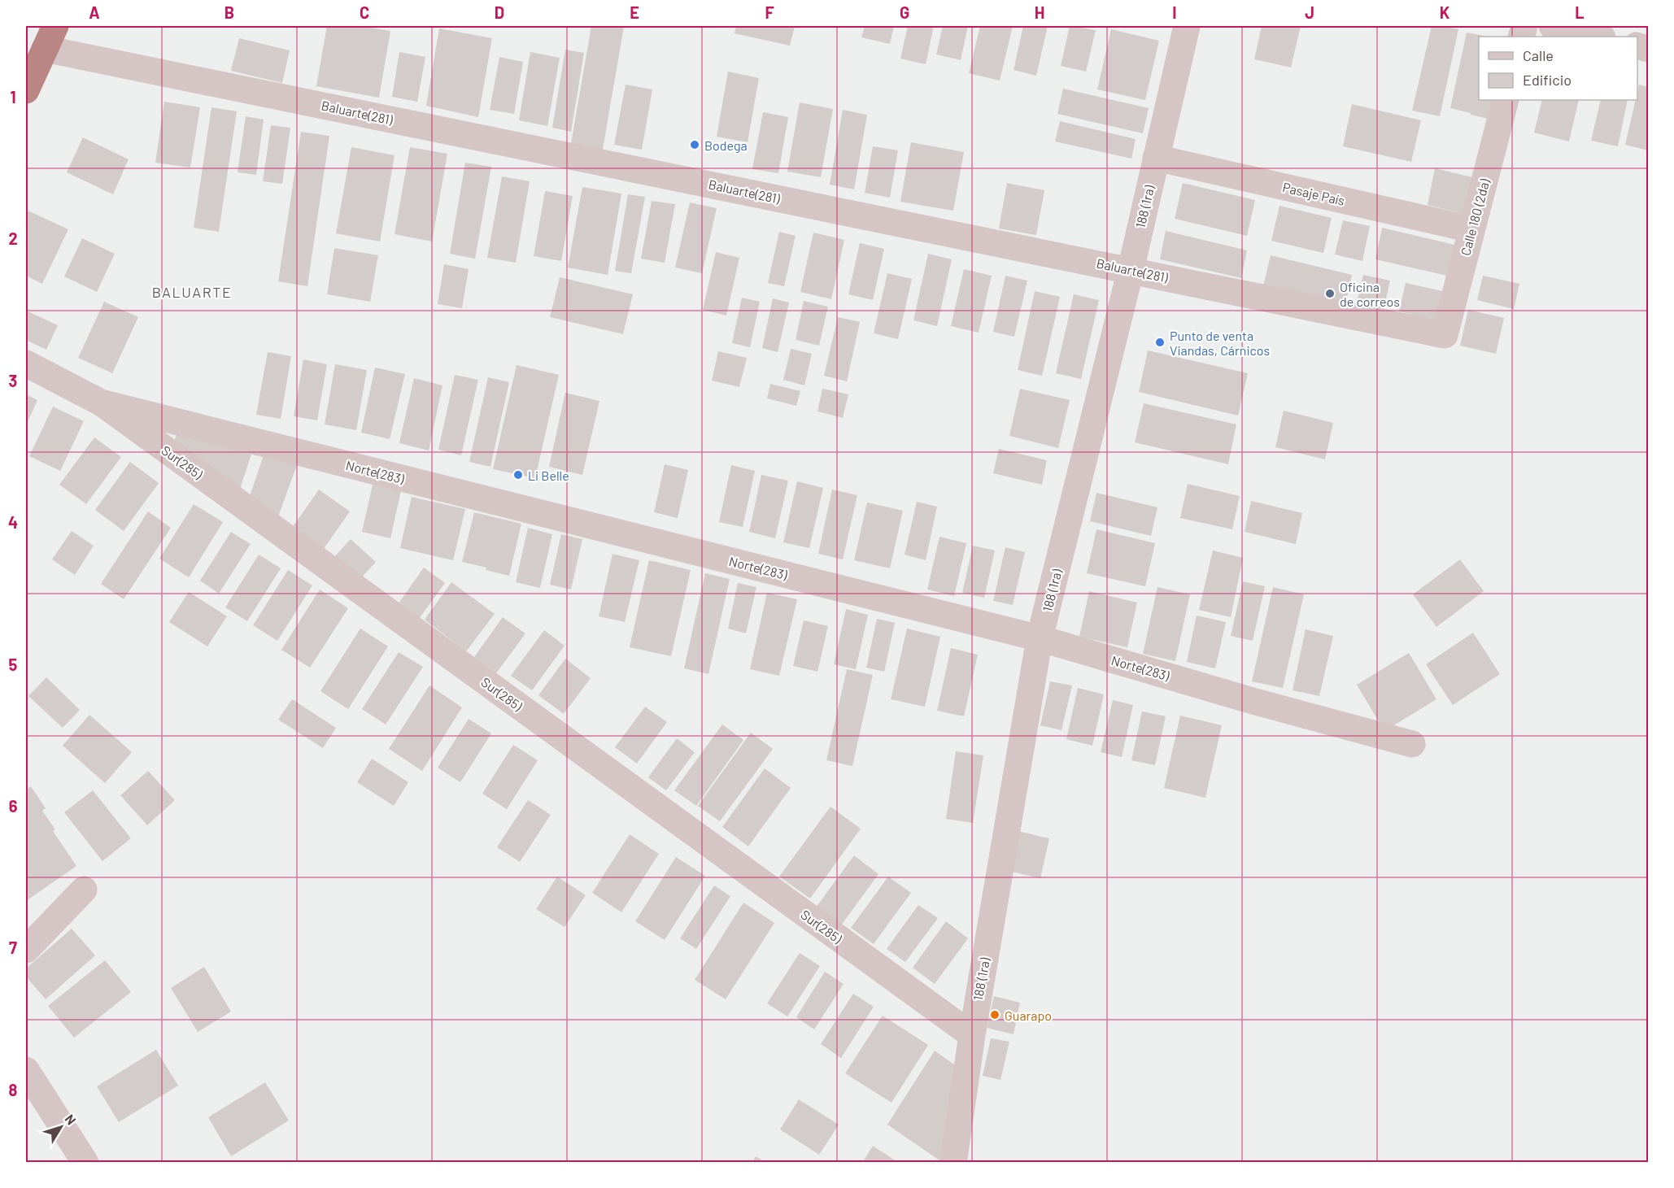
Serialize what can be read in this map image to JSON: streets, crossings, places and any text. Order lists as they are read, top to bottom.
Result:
{
  "streets": {
    "street": [
      "Baluarte(281)",
      "Pasaje País",
      "188 (1ra)",
      "Calle 180 (2da)",
      "Sur(285)",
      "Norte(283)"
    ]
  },
  "crossings": [
    ["Baluarte(281)", "188 (1ra)"],
    ["Baluarte(281)", "Calle 180 (2da)"],
    ["Pasaje País", "188 (1ra)"],
    ["Pasaje País", "Calle 180 (2da)"],
    ["188 (1ra)", "Sur(285)"],
    ["188 (1ra)", "Norte(283)"],
    ["Sur(285)", "Norte(283)"]
  ],
  "districts": ["BALUARTE"],
  "places": [
    "Bodega",
    "Oficina de correos",
    "Punto de venta Viandas, Cárnicos",
    "Li Belle",
    "Guarapo"
  ],
  "legend": ["Calle", "Edificio"],
  "north": "top right",
  "grid": {
    "columns": [
      "A",
      "B",
      "C",
      "D",
      "E",
      "F",
      "G",
      "H",
      "I",
      "J",
      "K",
      "L"
    ],
    "rows": [
      "1",
      "2",
      "3",
      "4",
      "5",
      "6",
      "7",
      "8"
    ]
  }
}
